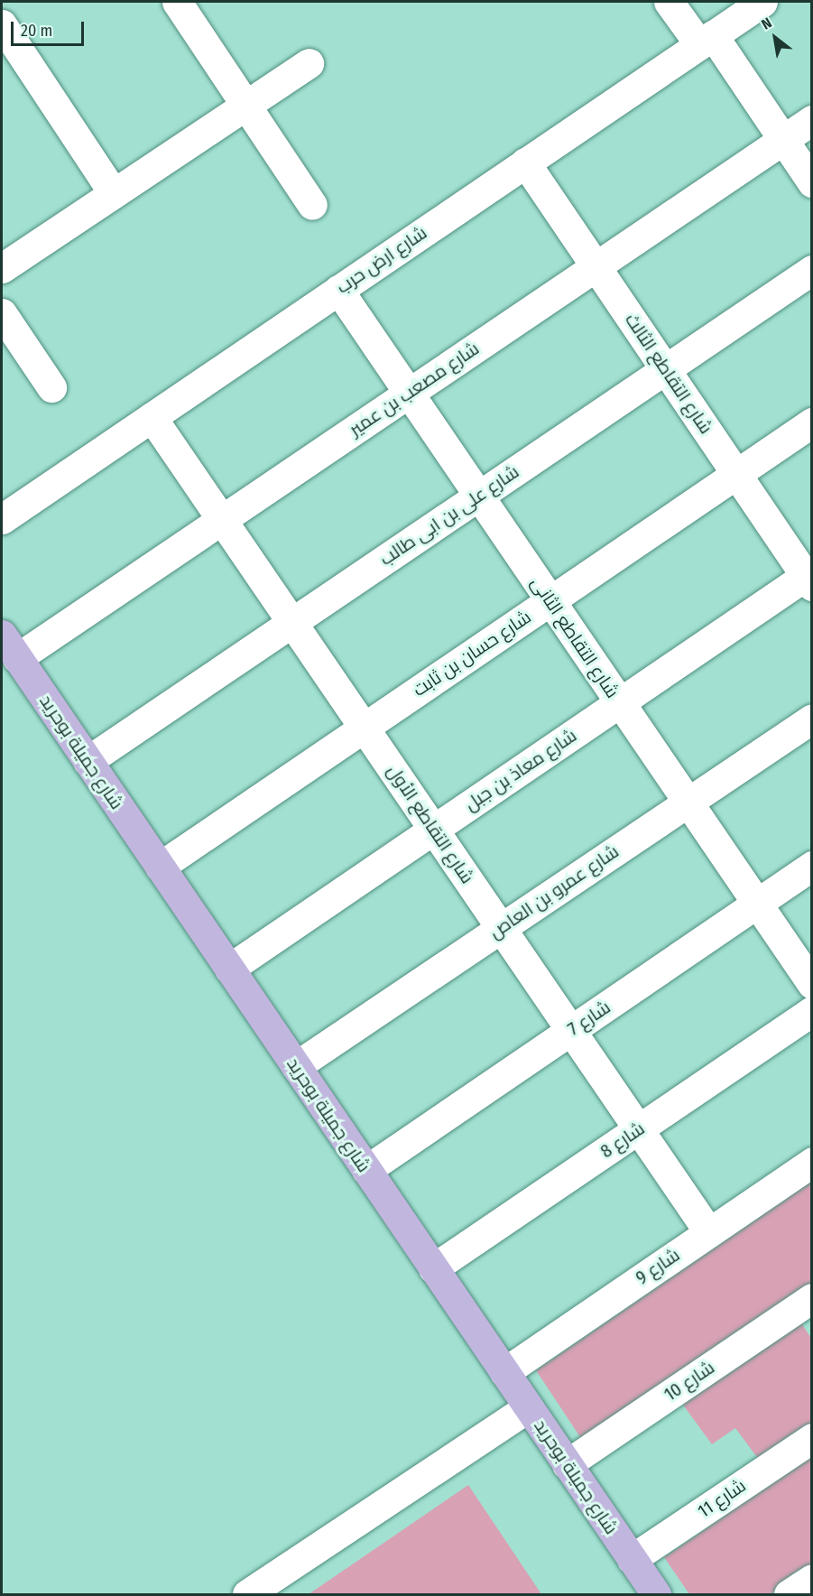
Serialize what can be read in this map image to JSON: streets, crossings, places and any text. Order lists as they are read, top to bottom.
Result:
{
  "streets": {
    "main road": ["شارع جميلة بوحريد"],
    "street": [
      "شارع ارض حرب",
      "شارع التقاطع الثالث",
      "شارع مصعب بن عمير",
      "شارع على بن ابى طالب",
      "شارع التقاطع الثانى",
      "شارع حسان بن ثابت",
      "شارع معاذ بن جبل",
      "شارع التقاطع الأول",
      "شارع عمرو بن العاص",
      "شارع 7",
      "شارع 8",
      "شارع 9",
      "شارع 10",
      "شارع 11"
    ]
  },
  "crossings": [
    ["شارع ارض حرب", "شارع التقاطع الثالث"],
    ["شارع ارض حرب", "شارع التقاطع الثانى"],
    ["شارع ارض حرب", "شارع التقاطع الأول"],
    ["شارع التقاطع الثالث", "شارع مصعب بن عمير"],
    ["شارع التقاطع الثالث", "شارع على بن ابى طالب"],
    ["شارع التقاطع الثالث", "شارع حسان بن ثابت"],
    ["شارع التقاطع الثالث", "شارع معاذ بن جبل"],
    ["شارع مصعب بن عمير", "شارع التقاطع الثانى"],
    ["شارع مصعب بن عمير", "شارع جميلة بوحريد"],
    ["شارع مصعب بن عمير", "شارع التقاطع الأول"],
    ["شارع على بن ابى طالب", "شارع التقاطع الثانى"],
    ["شارع على بن ابى طالب", "شارع جميلة بوحريد"],
    ["شارع على بن ابى طالب", "شارع التقاطع الأول"],
    ["شارع التقاطع الثانى", "شارع حسان بن ثابت"],
    ["شارع التقاطع الثانى", "شارع معاذ بن جبل"],
    ["شارع التقاطع الثانى", "شارع عمرو بن العاص"],
    ["شارع التقاطع الثانى", "شارع 7"],
    ["شارع حسان بن ثابت", "شارع جميلة بوحريد"],
    ["شارع حسان بن ثابت", "شارع التقاطع الأول"],
    ["شارع جميلة بوحريد", "شارع معاذ بن جبل"],
    ["شارع جميلة بوحريد", "شارع عمرو بن العاص"],
    ["شارع جميلة بوحريد", "شارع 7"],
    ["شارع جميلة بوحريد", "شارع 8"],
    ["شارع جميلة بوحريد", "شارع 9"],
    ["شارع جميلة بوحريد", "شارع 10"],
    ["شارع جميلة بوحريد", "شارع 11"],
    ["شارع معاذ بن جبل", "شارع التقاطع الأول"],
    ["شارع التقاطع الأول", "شارع عمرو بن العاص"],
    ["شارع التقاطع الأول", "شارع 7"],
    ["شارع التقاطع الأول", "شارع 8"],
    ["شارع التقاطع الأول", "شارع 9"]
  ],
  "scale_bar": "20 m",
  "north": "top left"
}
